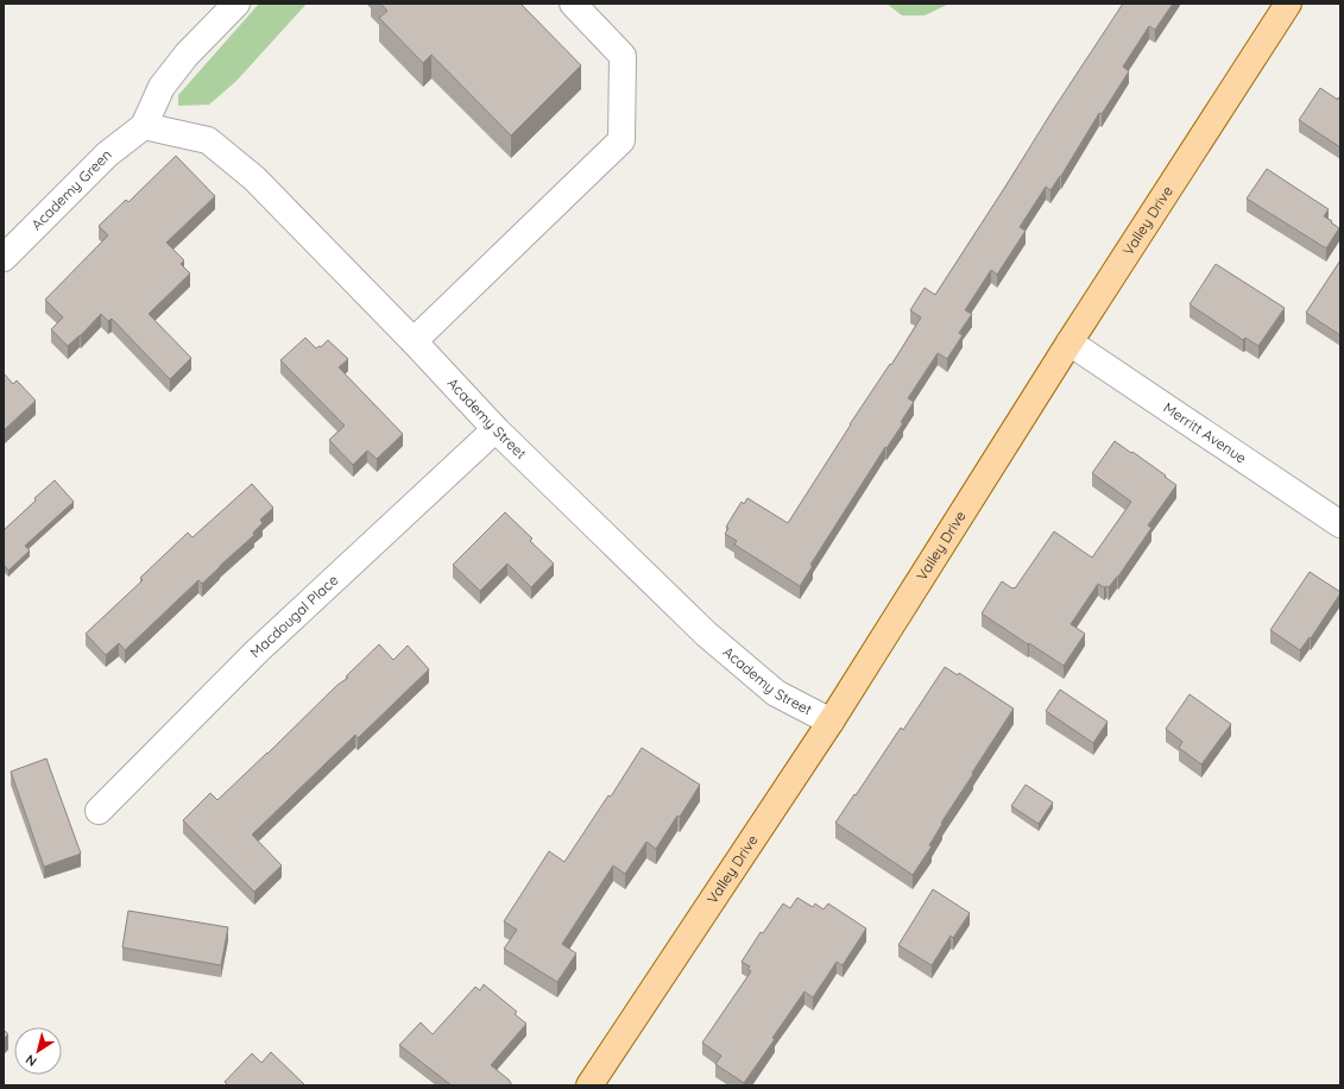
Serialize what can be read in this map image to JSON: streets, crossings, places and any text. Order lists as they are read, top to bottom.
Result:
{
  "streets": {
    "main road": ["Valley Drive"],
    "street": [
      "Academy Green",
      "Academy Street",
      "Merritt Avenue",
      "Macdougal Place"
    ]
  },
  "crossings": [
    ["Academy Green", "Academy Street"],
    ["Valley Drive", "Academy Street"],
    ["Valley Drive", "Merritt Avenue"],
    ["Academy Street", "Macdougal Place"]
  ],
  "north": "bottom left"
}
